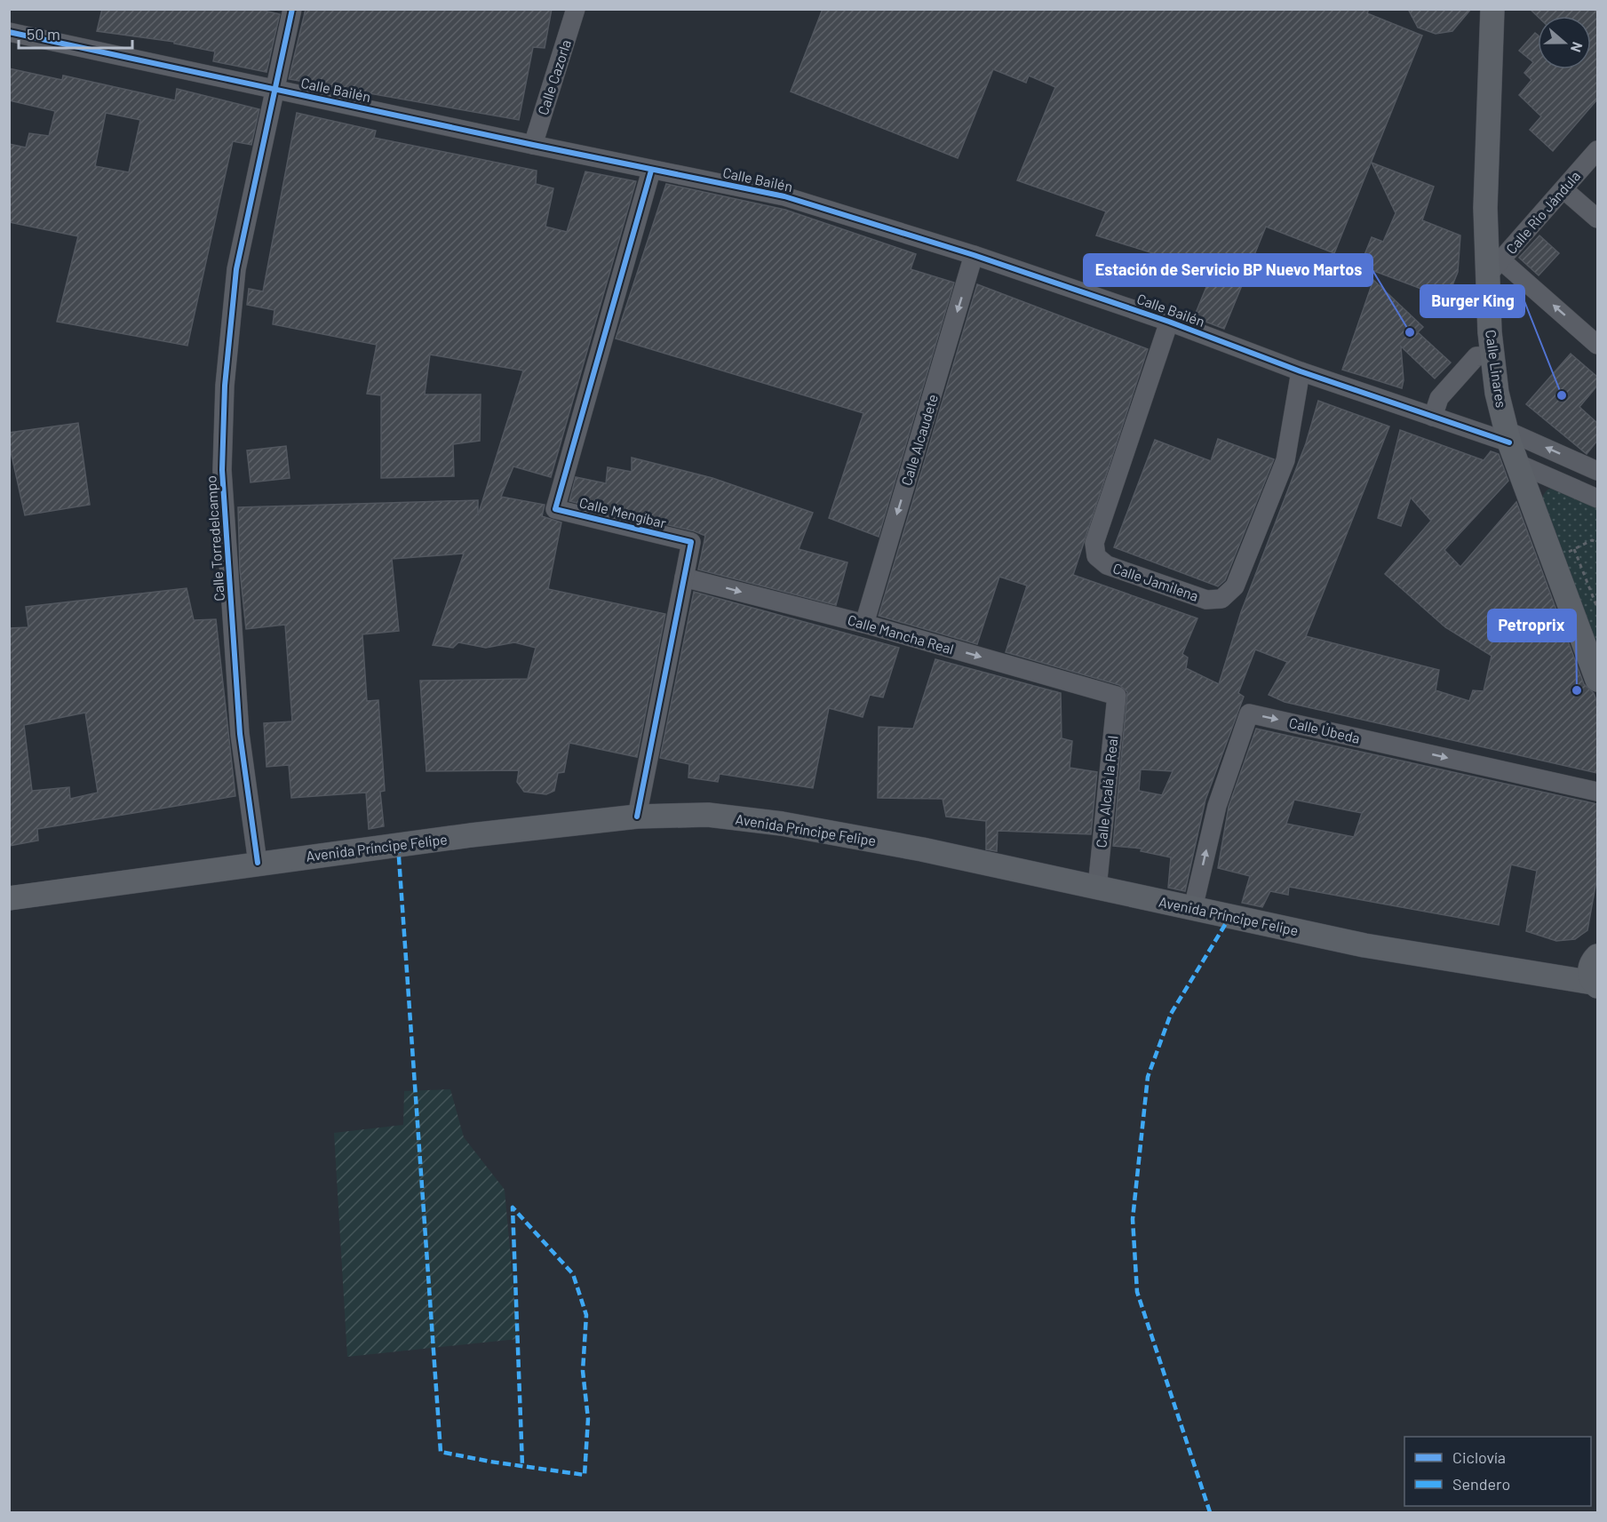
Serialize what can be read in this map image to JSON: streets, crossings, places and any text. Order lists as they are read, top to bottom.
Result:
{
  "streets": {
    "main road": ["Calle Linares", "Avenida Príncipe Felipe"],
    "street": [
      "Calle Cazorla",
      "Calle Bailén",
      "Calle Rio Jándula",
      "Calle Alcaudete",
      "Calle Mengíbar",
      "Calle Torredelcampo",
      "Calle Jamilena",
      "Calle Mancha Real",
      "Calle Úbeda",
      "Calle Alcalá la Real"
    ]
  },
  "crossings": [
    ["Calle Cazorla", "Calle Bailén"],
    ["Calle Bailén", "Calle Linares"],
    ["Calle Bailén", "Calle Alcaudete"],
    ["Calle Bailén", "Calle Mengíbar"],
    ["Calle Bailén", "Calle Torredelcampo"],
    ["Calle Bailén", "Calle Jamilena"],
    ["Calle Rio Jándula", "Calle Linares"],
    ["Calle Alcaudete", "Calle Mancha Real"],
    ["Calle Mengíbar", "Calle Mancha Real"],
    ["Calle Mengíbar", "Avenida Príncipe Felipe"],
    ["Calle Torredelcampo", "Avenida Príncipe Felipe"],
    ["Calle Mancha Real", "Calle Alcalá la Real"],
    ["Calle Úbeda", "Avenida Príncipe Felipe"],
    ["Calle Alcalá la Real", "Avenida Príncipe Felipe"]
  ],
  "one_way": ["Calle Alcaudete", "Calle Mancha Real"],
  "places": ["Estación de Servicio BP Nuevo Martos", "Burger King", "Petroprix"],
  "legend": ["Ciclovía", "Sendero"],
  "scale_bar": "50 m",
  "north": "right"
}
